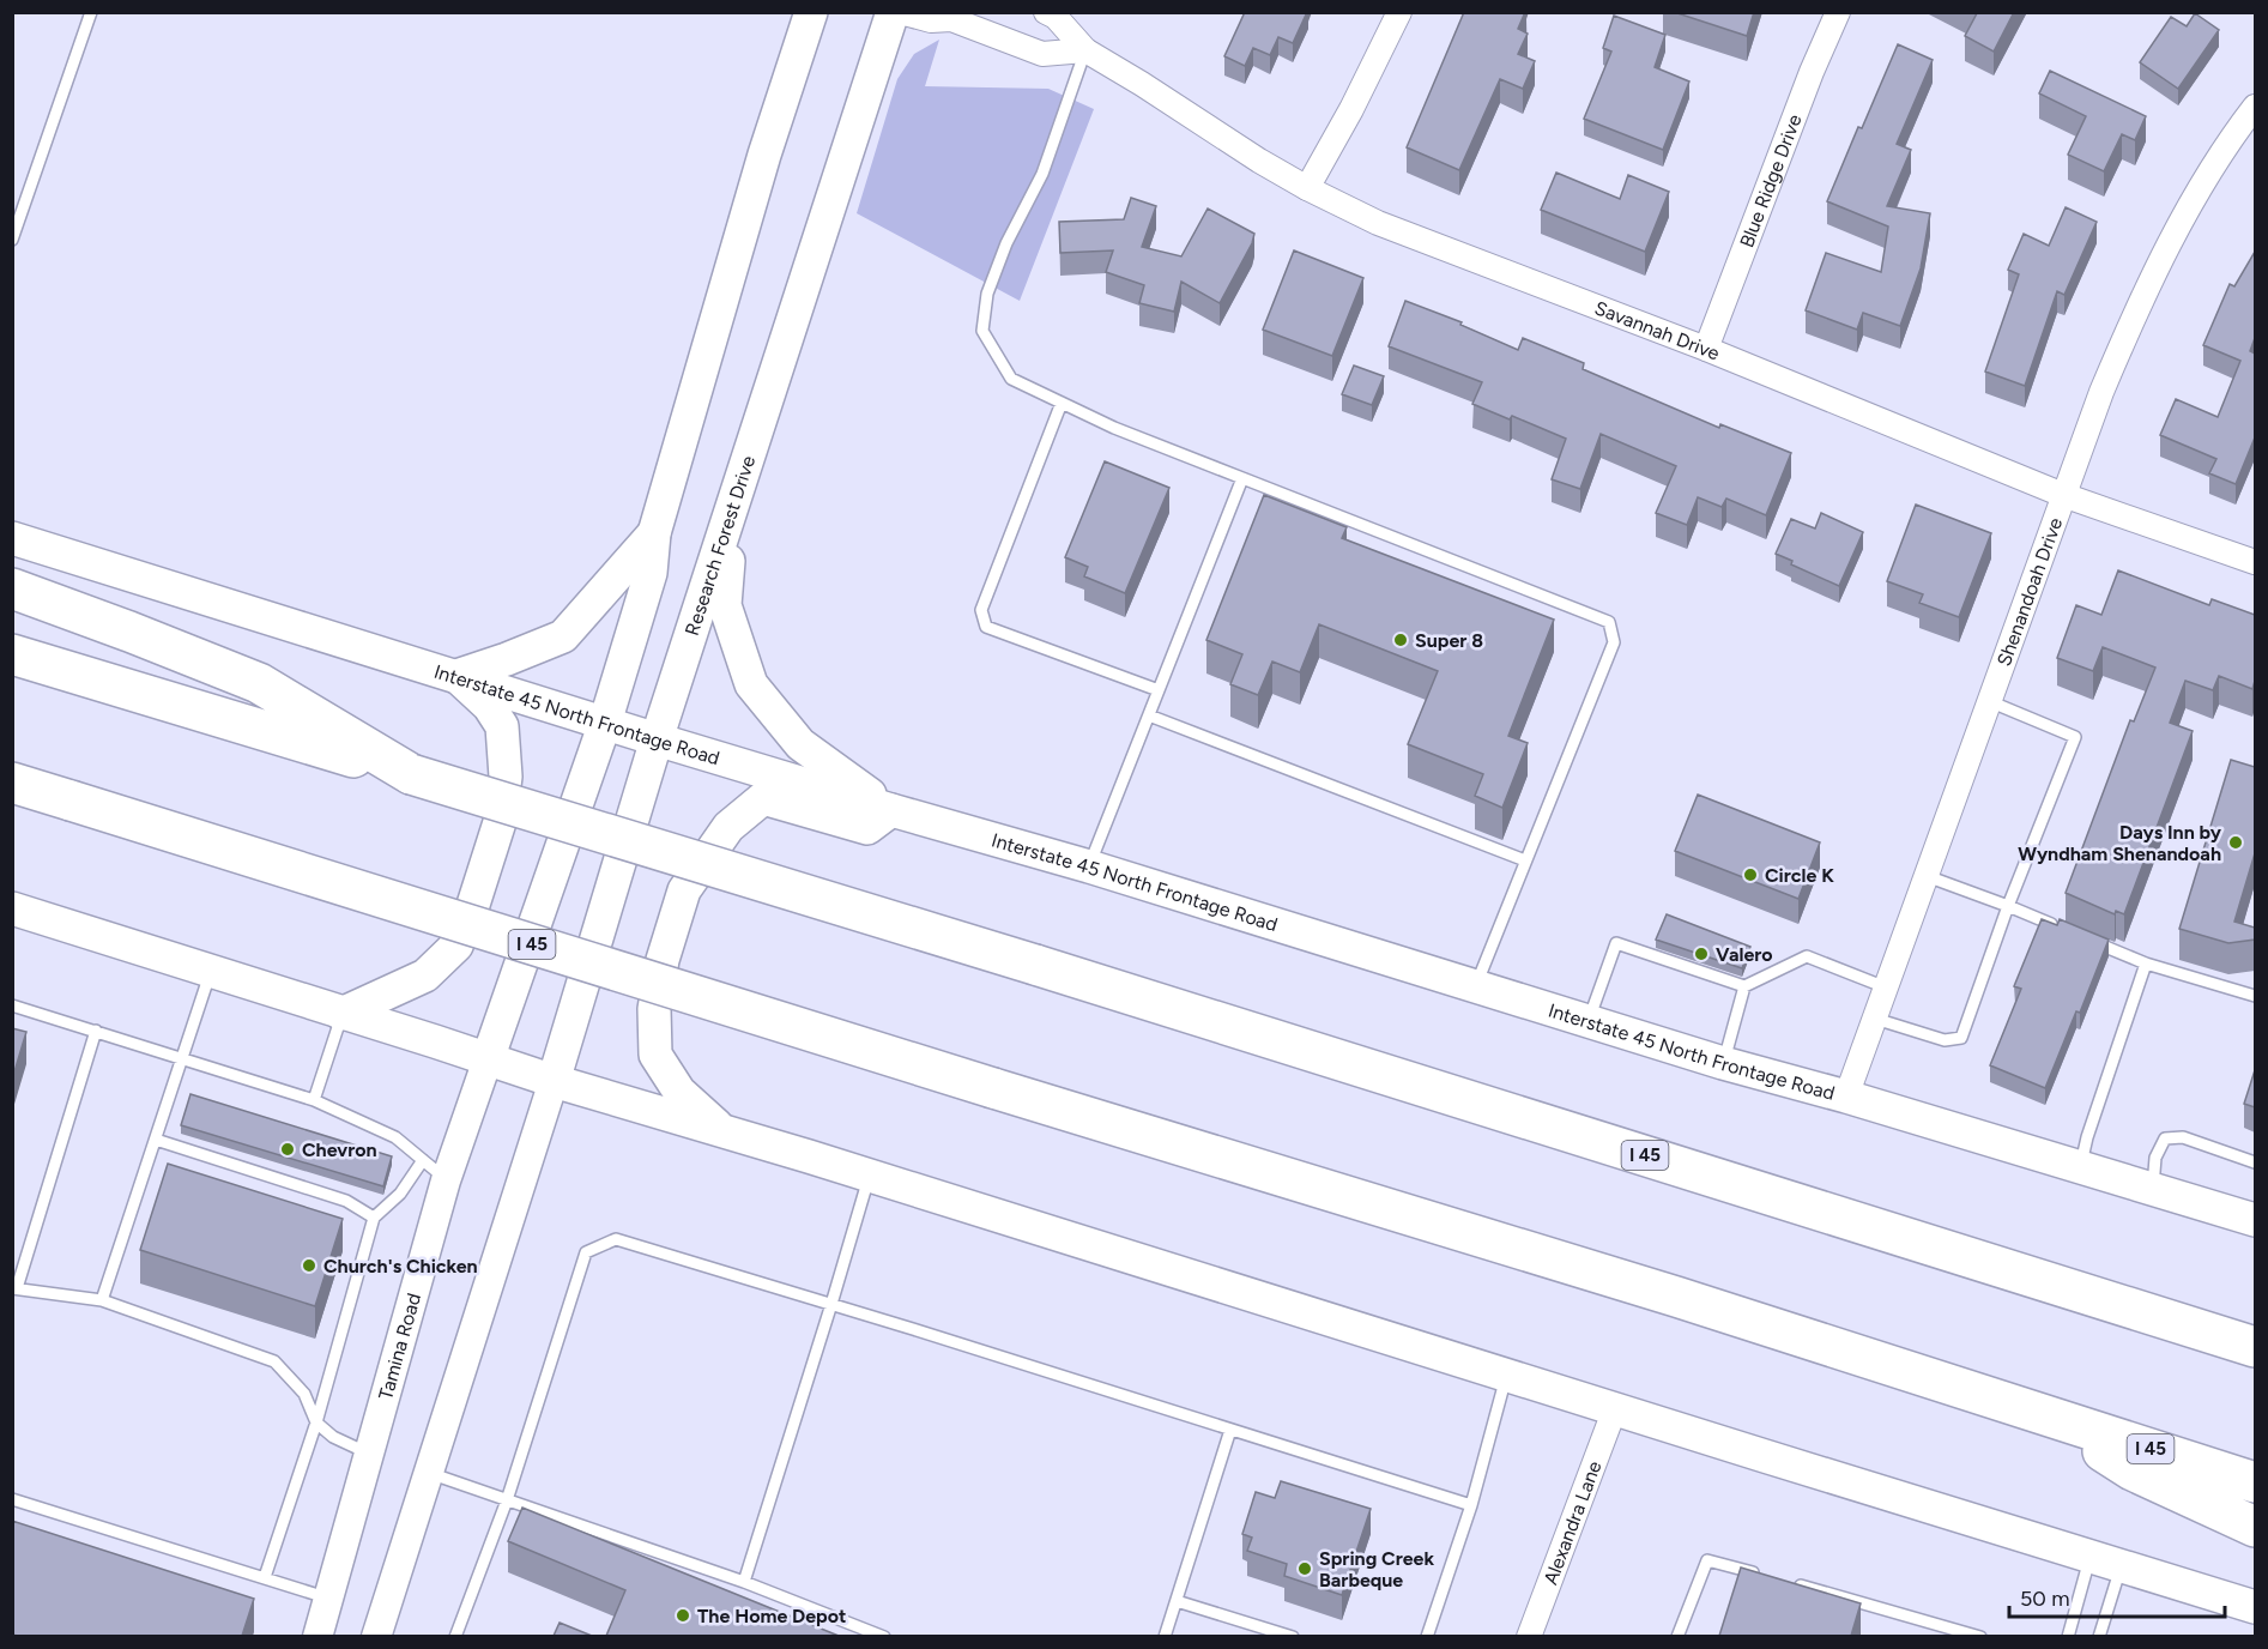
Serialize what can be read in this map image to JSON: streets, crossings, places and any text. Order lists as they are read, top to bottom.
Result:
{
  "streets": {
    "highway": ["I 45"],
    "main road": ["Research Forest Drive", "Interstate 45 North Frontage Road"],
    "street": [
      "Blue Ridge Drive",
      "Savannah Drive",
      "Shenandoah Drive",
      "Tamina Road",
      "Alexandra Lane"
    ]
  },
  "crossings": [
    ["Blue Ridge Drive", "Savannah Drive"],
    ["Savannah Drive", "Shenandoah Drive"],
    ["Research Forest Drive", "Interstate 45 North Frontage Road"],
    ["Shenandoah Drive", "Interstate 45 North Frontage Road"]
  ],
  "places": [
    "Super 8",
    "Days Inn by Wyndham Shenandoah",
    "Circle K",
    "Valero",
    "Chevron",
    "Church's Chicken",
    "Spring Creek Barbeque",
    "The Home Depot"
  ],
  "scale_bar": "50 m"
}
